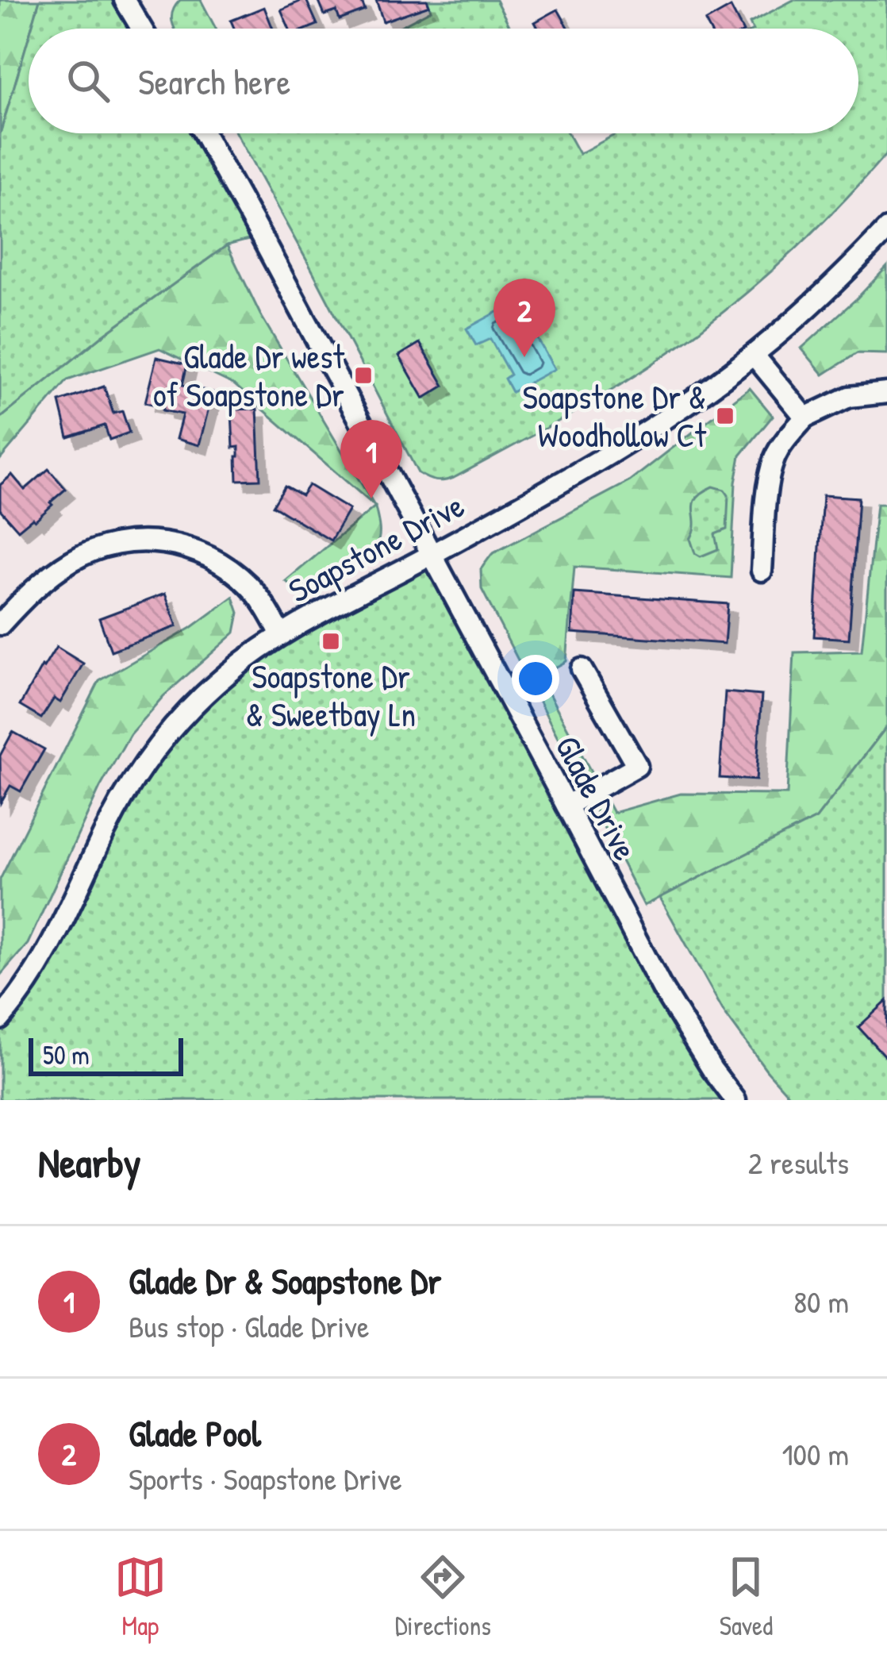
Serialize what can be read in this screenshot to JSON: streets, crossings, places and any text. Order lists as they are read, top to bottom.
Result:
{
  "streets": {
    "street": ["Soapstone Drive", "Glade Drive"]
  },
  "crossings": [
    ["Soapstone Drive", "Glade Drive"]
  ],
  "places": {
    "transit": ["Glade Dr west of Soapstone Dr", "Soapstone Dr & Woodhollow Ct", "Soapstone Dr & Sweetbay Ln"]
  },
  "scale_bar": "50 m",
  "page": {
    "search": "Search here",
    "pins": ["2", "1"],
    "scale": "50 m",
    "heading": ["Nearby", "2 results"],
    "list": [
      {
        "mark": "1",
        "name": "Glade Dr & Soapstone Dr",
        "note": "Bus stop · Glade Drive",
        "value": "80 m"
      },
      {
        "mark": "2",
        "name": "Glade Pool",
        "note": "Sports · Soapstone Drive",
        "value": "100 m"
      }
    ],
    "nav": ["Map", "Directions", "Saved"]
  }
}
